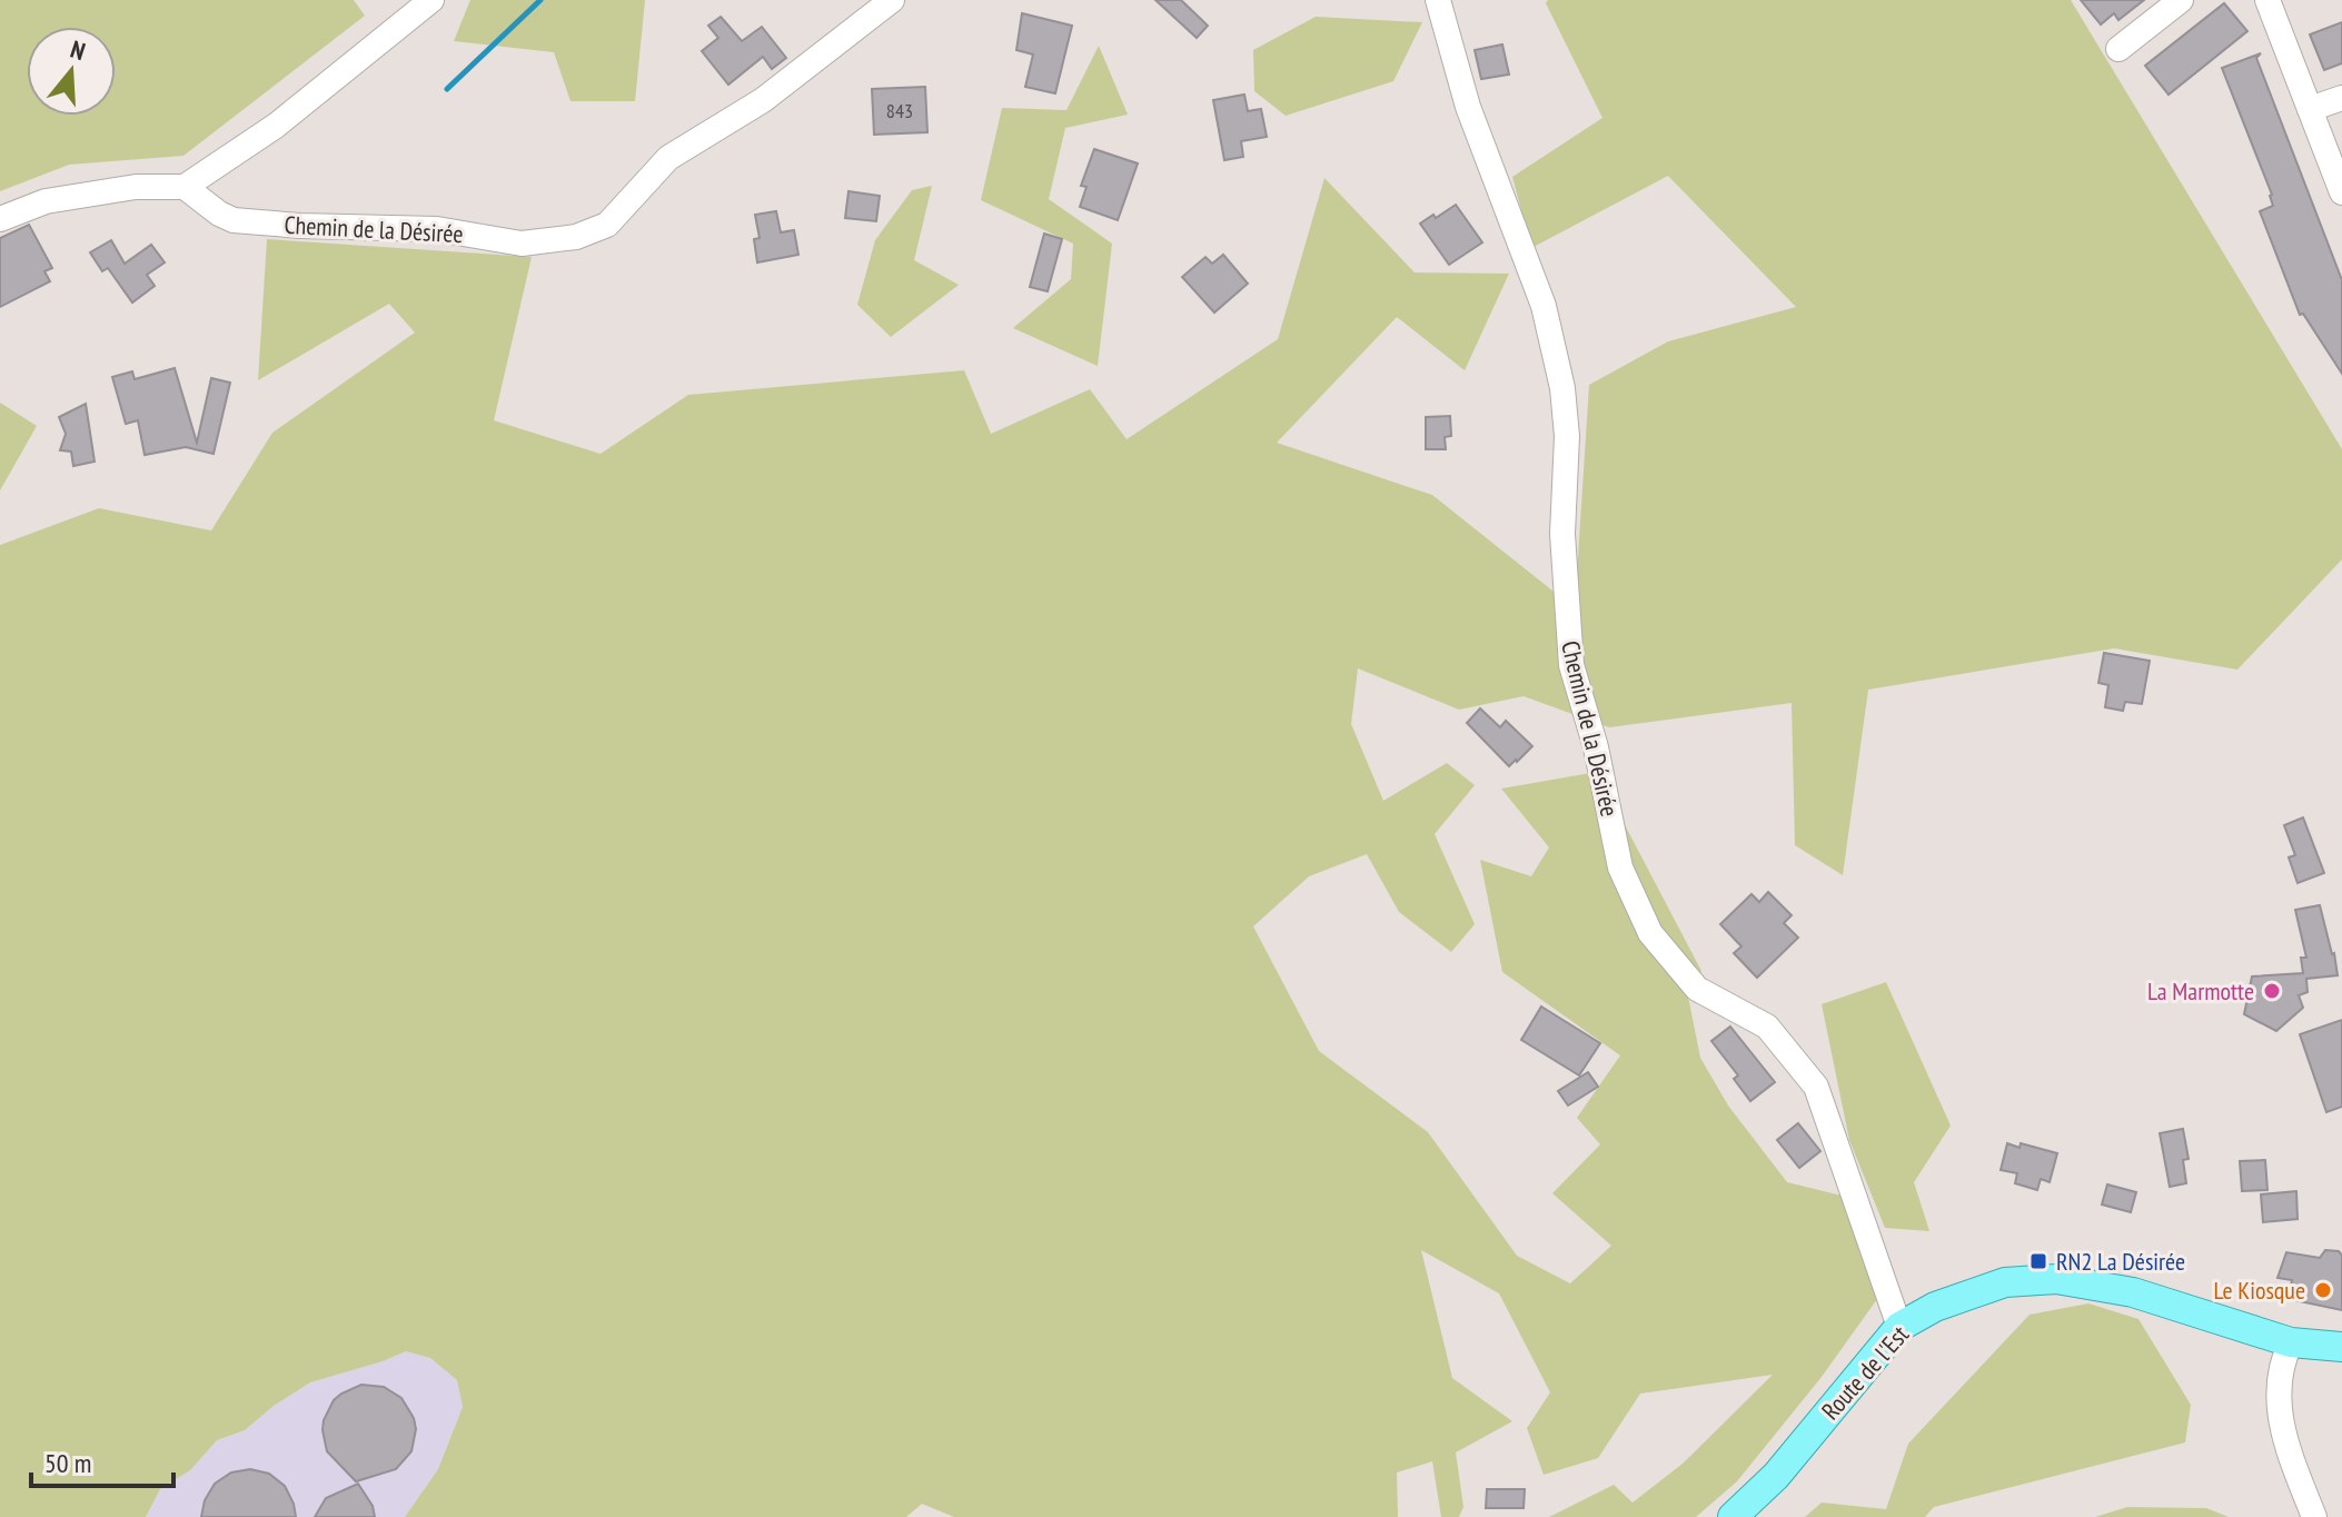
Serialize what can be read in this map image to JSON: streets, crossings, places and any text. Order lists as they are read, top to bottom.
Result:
{
  "streets": {
    "main road": ["Route de l'Est"],
    "street": ["Chemin de la Désirée"]
  },
  "crossings": [
    ["Chemin de la Désirée", "Route de l'Est"]
  ],
  "places": {
    "other": ["La Marmotte", "Le Kiosque"],
    "transit": ["RN2 La Désirée"]
  },
  "house_numbers": ["843"],
  "scale_bar": "50 m",
  "north": "top"
}
